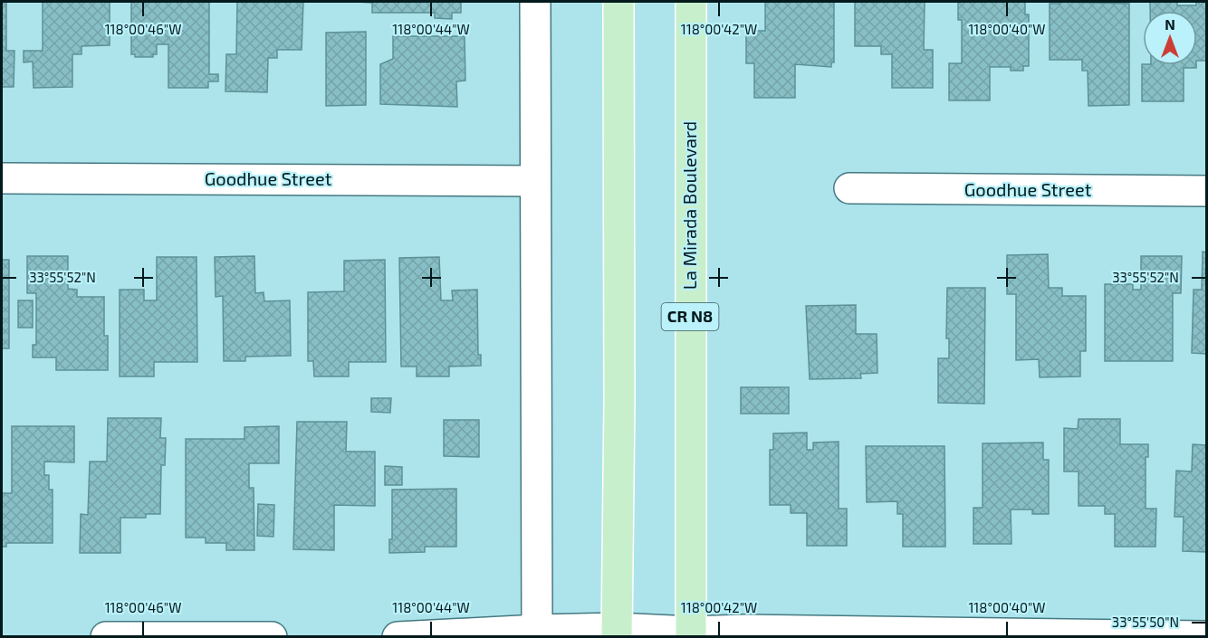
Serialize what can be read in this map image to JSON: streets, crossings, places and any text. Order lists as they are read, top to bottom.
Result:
{
  "streets": {
    "main road": ["La Mirada Boulevard", "CR N8"],
    "street": ["Goodhue Street"]
  },
  "north": "top",
  "coordinates": [
    "118°00'46\"W",
    "118°00'44\"W",
    "118°00'42\"W",
    "118°00'40\"W",
    "33°55'52\"N",
    "33°55'50\"N"
  ]
}
